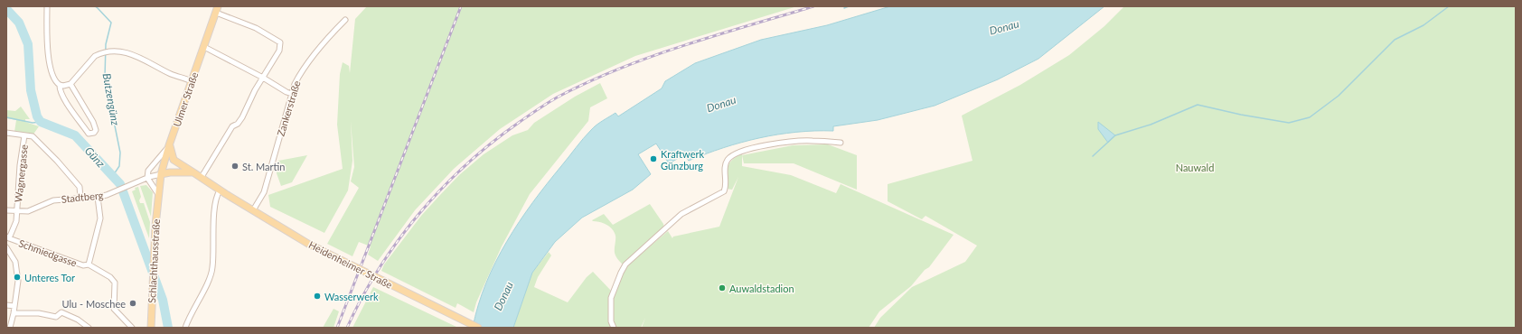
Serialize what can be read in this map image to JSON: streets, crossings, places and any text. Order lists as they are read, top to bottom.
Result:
{
  "streets": {
    "main road": ["Ulmer Straße", "Schlachthausstraße", "Heidenheimer Straße"],
    "street": [
      "Zankerstraße",
      "Wagnergasse",
      "Stadtberg",
      "Schmiedgasse"
    ]
  },
  "crossings": [
    ["Ulmer Straße", "Stadtberg"],
    ["Ulmer Straße", "Schlachthausstraße"],
    ["Ulmer Straße", "Heidenheimer Straße"],
    ["Zankerstraße", "Heidenheimer Straße"],
    ["Wagnergasse", "Stadtberg"]
  ],
  "water": ["Donau", "Butzengünz", "Günz"],
  "parks": ["Nauwald"],
  "places": [
    "Kraftwerk Günzburg",
    "St. Martin",
    "Unteres Tor",
    "Auwaldstadion",
    "Wasserwerk",
    "Ulu - Moschee"
  ]
}
